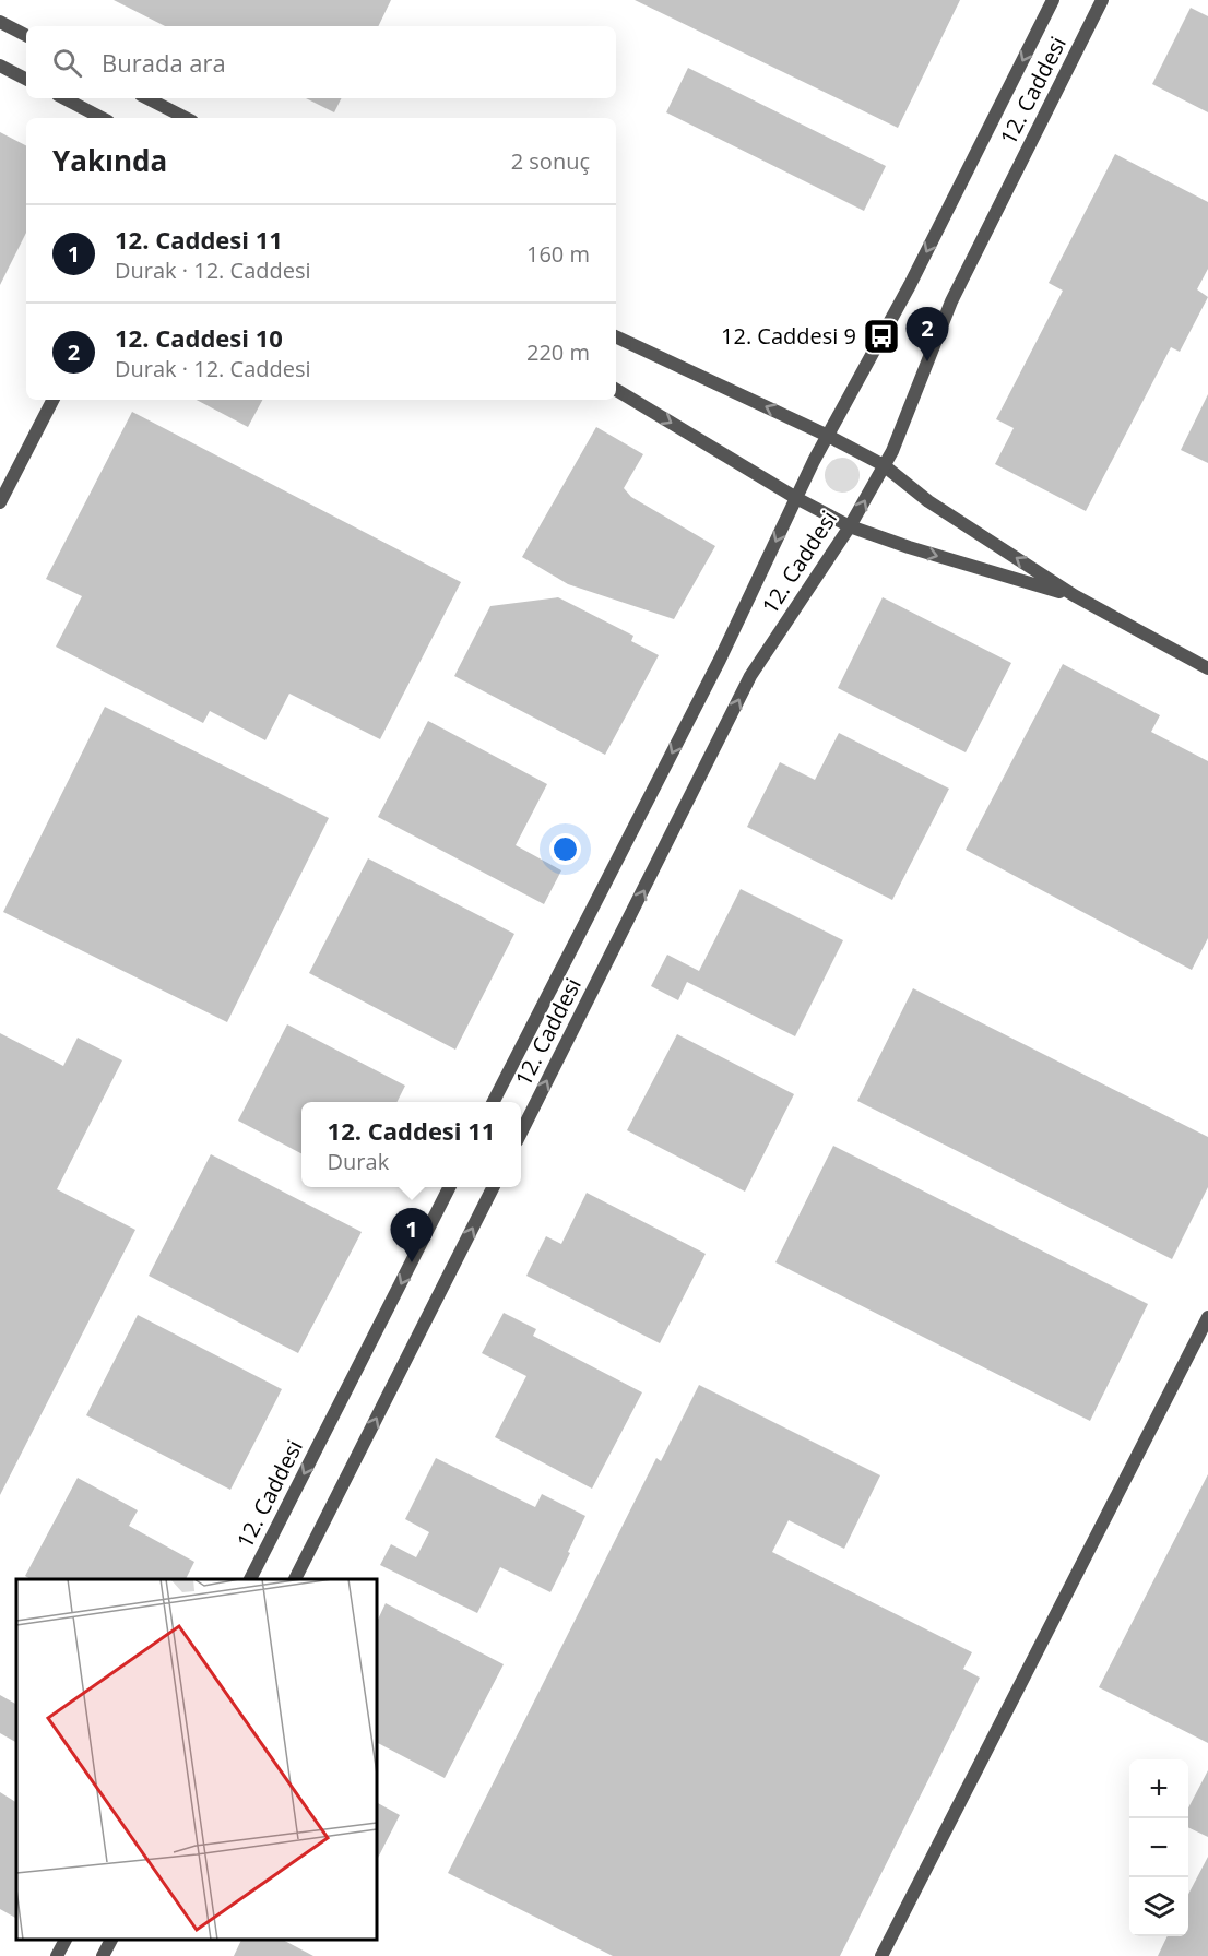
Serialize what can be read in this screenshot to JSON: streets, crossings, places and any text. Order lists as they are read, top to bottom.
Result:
{
  "streets": {
    "street": ["12. Caddesi"]
  },
  "places": {
    "bus stop": ["12. Caddesi 9"]
  },
  "page": {
    "search": "Burada ara",
    "heading": ["Yakında", "2 sonuç"],
    "list": [
      {
        "mark": "1",
        "name": "12. Caddesi 11",
        "note": "Durak · 12. Caddesi",
        "value": "160 m"
      },
      {
        "mark": "2",
        "name": "12. Caddesi 10",
        "note": "Durak · 12. Caddesi",
        "value": "220 m"
      }
    ],
    "pins": ["2", "1"],
    "popup": ["12. Caddesi 11", "Durak"],
    "map_buttons": ["+", "−"]
  }
}
